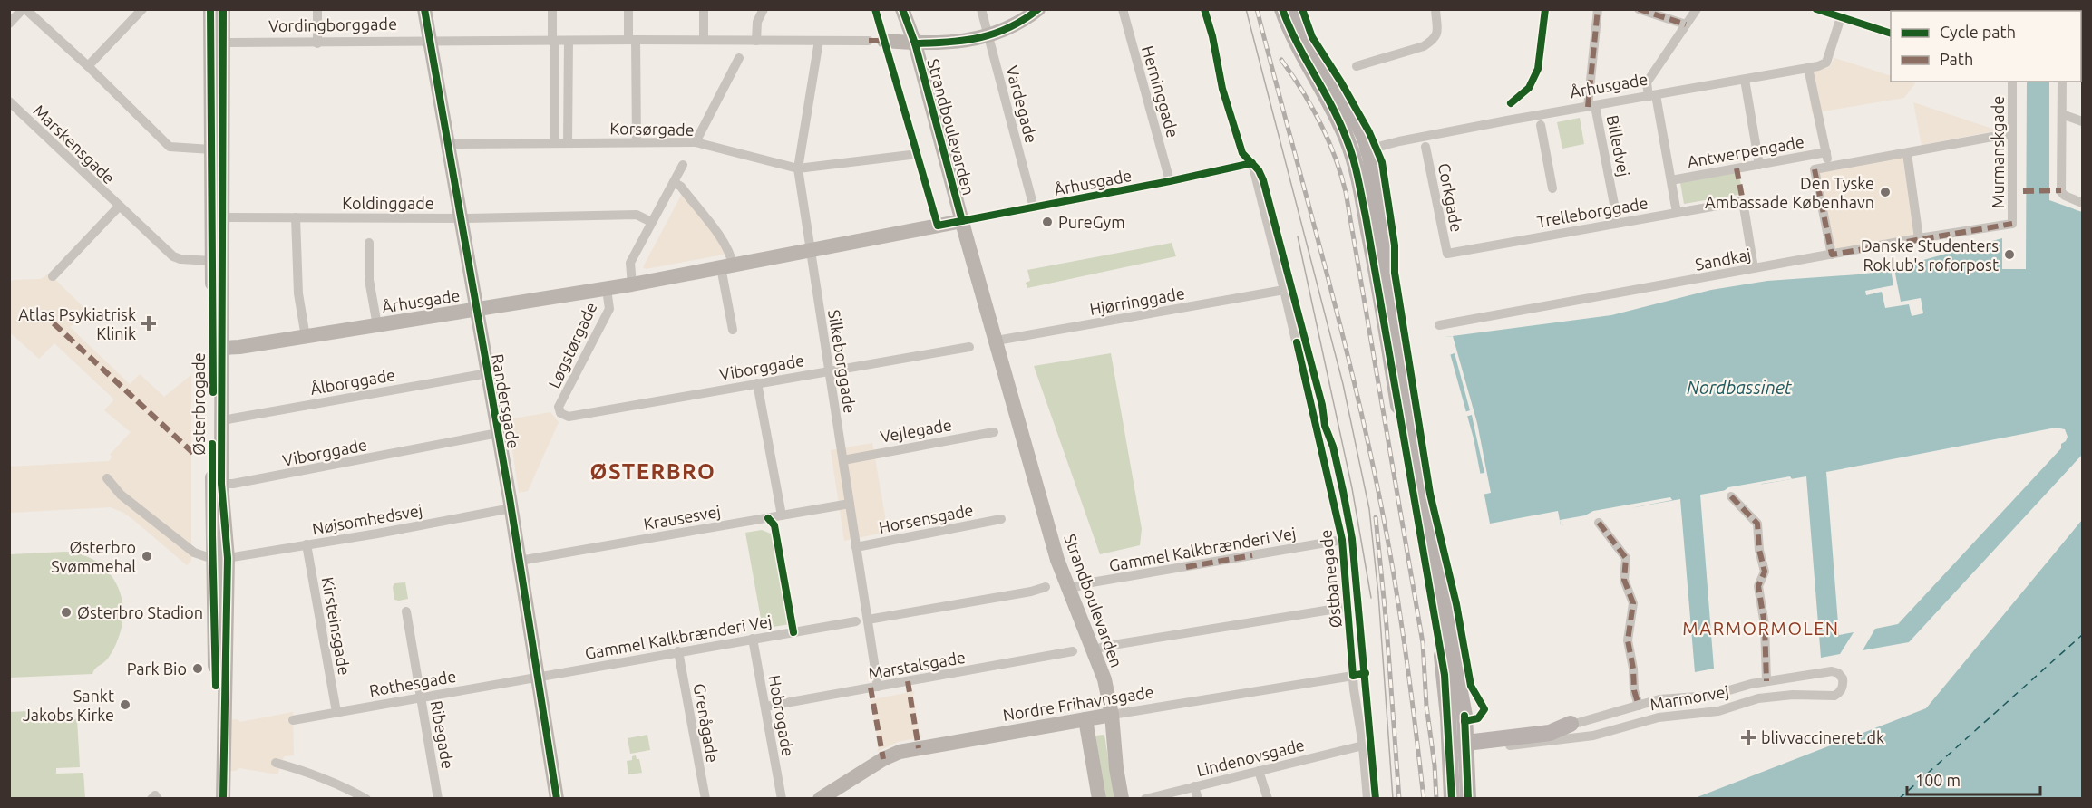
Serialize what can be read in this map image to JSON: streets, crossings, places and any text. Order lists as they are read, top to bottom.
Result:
{
  "streets": {
    "street": [
      "Vordingborggade",
      "Århusgade",
      "Herninggade",
      "Vardegade",
      "Strandboulevarden",
      "Korsørgade",
      "Marskensgade",
      "Billedvej",
      "Antwerpengade",
      "Murmanskgade",
      "Corkgade",
      "Koldinggade",
      "Trelleborggade",
      "Sandkaj",
      "Hjørringgade",
      "Løgstørgade",
      "Silkeborggade",
      "Viborggade",
      "Ålborggade",
      "Randersgade",
      "Østerbrogade",
      "Vejlegade",
      "Krausesvej",
      "Horsensgade",
      "Nøjsomhedsvej",
      "Gammel Kalkbrænderi Vej",
      "Østbanegade",
      "Kirsteinsgade",
      "Marstalsgade",
      "Rothesgade",
      "Marmorvej",
      "Nordre Frihavnsgade",
      "Hobrogade",
      "Grenågade",
      "Ribegade",
      "Lindenovsgade"
    ]
  },
  "crossings": [
    ["Vordingborggade", "Vardegade"],
    ["Vordingborggade", "Strandboulevarden"],
    ["Vordingborggade", "Silkeborggade"],
    ["Vordingborggade", "Randersgade"],
    ["Vordingborggade", "Østerbrogade"],
    ["Århusgade", "Herninggade"],
    ["Århusgade", "Vardegade"],
    ["Århusgade", "Strandboulevarden"],
    ["Århusgade", "Billedvej"],
    ["Århusgade", "Løgstørgade"],
    ["Århusgade", "Silkeborggade"],
    ["Århusgade", "Randersgade"],
    ["Århusgade", "Østerbrogade"],
    ["Århusgade", "Østbanegade"],
    ["Strandboulevarden", "Hjørringgade"],
    ["Strandboulevarden", "Gammel Kalkbrænderi Vej"],
    ["Strandboulevarden", "Nordre Frihavnsgade"],
    ["Korsørgade", "Silkeborggade"],
    ["Korsørgade", "Randersgade"],
    ["Marskensgade", "Østerbrogade"],
    ["Billedvej", "Trelleborggade"],
    ["Murmanskgade", "Sandkaj"],
    ["Corkgade", "Trelleborggade"],
    ["Koldinggade", "Randersgade"],
    ["Koldinggade", "Østerbrogade"],
    ["Trelleborggade", "Sandkaj"],
    ["Hjørringgade", "Østbanegade"],
    ["Løgstørgade", "Viborggade"],
    ["Silkeborggade", "Viborggade"],
    ["Silkeborggade", "Vejlegade"],
    ["Silkeborggade", "Krausesvej"],
    ["Silkeborggade", "Horsensgade"],
    ["Silkeborggade", "Marstalsgade"],
    ["Viborggade", "Randersgade"],
    ["Viborggade", "Østerbrogade"],
    ["Ålborggade", "Randersgade"],
    ["Ålborggade", "Østerbrogade"],
    ["Randersgade", "Krausesvej"],
    ["Randersgade", "Nøjsomhedsvej"],
    ["Randersgade", "Gammel Kalkbrænderi Vej"],
    ["Randersgade", "Rothesgade"],
    ["Østerbrogade", "Nøjsomhedsvej"],
    ["Nøjsomhedsvej", "Kirsteinsgade"],
    ["Gammel Kalkbrænderi Vej", "Østbanegade"],
    ["Gammel Kalkbrænderi Vej", "Rothesgade"],
    ["Gammel Kalkbrænderi Vej", "Hobrogade"],
    ["Gammel Kalkbrænderi Vej", "Grenågade"],
    ["Østbanegade", "Nordre Frihavnsgade"],
    ["Østbanegade", "Lindenovsgade"],
    ["Kirsteinsgade", "Rothesgade"],
    ["Marstalsgade", "Hobrogade"],
    ["Rothesgade", "Ribegade"]
  ],
  "districts": ["ØSTERBRO", "MARMORMOLEN"],
  "water": ["Nordbassinet"],
  "places": {
    "other": [
      "Den Tyske Ambassade København",
      "PureGym",
      "Danske Studenters Roklub's roforpost",
      "Østerbro Svømmehal",
      "Østerbro Stadion",
      "Park Bio",
      "Sankt Jakobs Kirke"
    ],
    "health": ["Atlas Psykiatrisk Klinik", "blivvaccineret.dk"]
  },
  "legend": ["Cycle path", "Path"],
  "scale_bar": "100 m"
}
